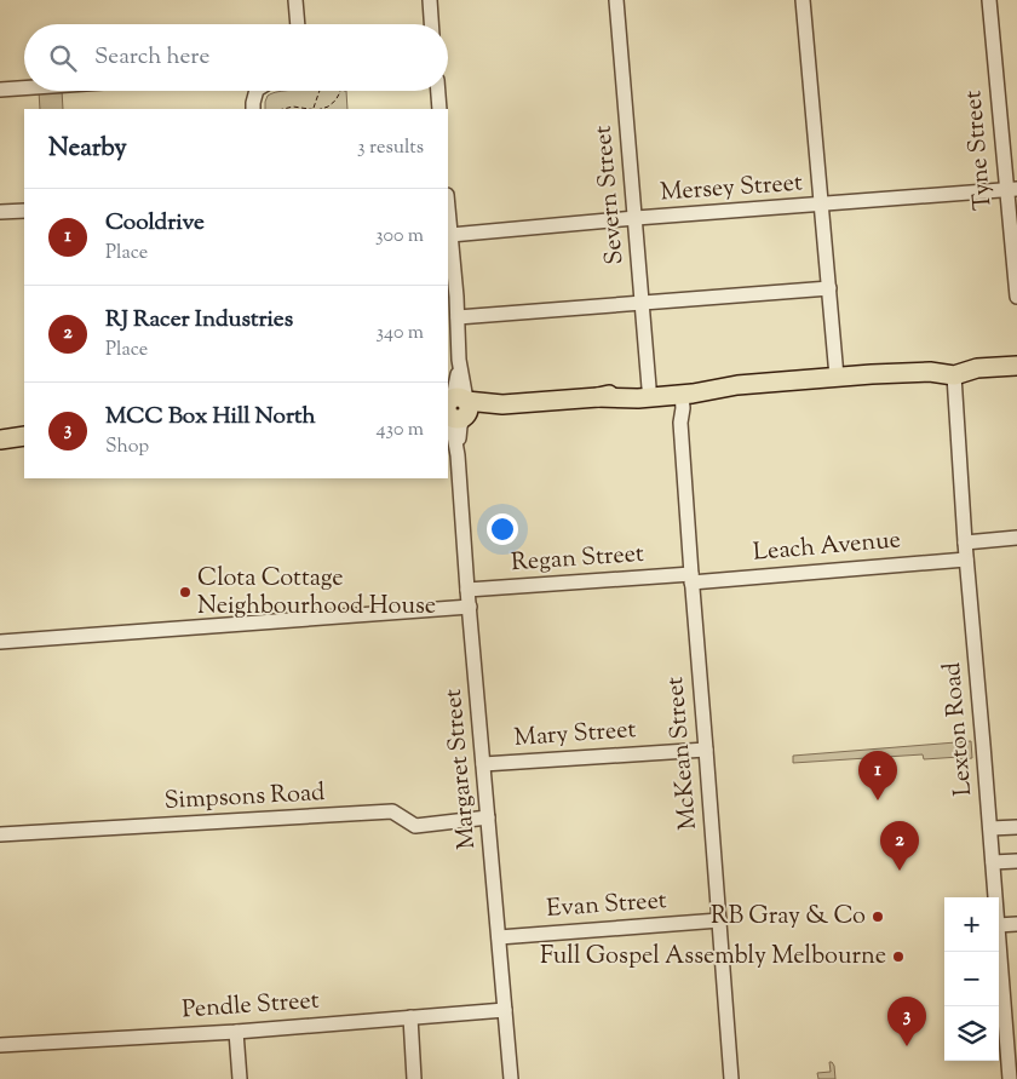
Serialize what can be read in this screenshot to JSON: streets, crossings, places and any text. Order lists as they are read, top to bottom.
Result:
{
  "streets": {
    "street": [
      "Tyne Street",
      "Mersey Street",
      "Severn Street",
      "Leach Avenue",
      "Regan Street",
      "Lexton Road",
      "Mary Street",
      "McKean Street",
      "Margaret Street",
      "Simpsons Road",
      "Evan Street",
      "Pendle Street"
    ]
  },
  "crossings": [
    ["Tyne Street", "Mersey Street"],
    ["Mersey Street", "Severn Street"],
    ["Mersey Street", "Margaret Street"],
    ["Leach Avenue", "Regan Street"],
    ["Leach Avenue", "Lexton Road"],
    ["Leach Avenue", "McKean Street"],
    ["Regan Street", "McKean Street"],
    ["Regan Street", "Margaret Street"],
    ["Mary Street", "McKean Street"],
    ["Mary Street", "Margaret Street"],
    ["McKean Street", "Evan Street"],
    ["Margaret Street", "Simpsons Road"],
    ["Margaret Street", "Evan Street"],
    ["Margaret Street", "Pendle Street"]
  ],
  "places": ["Clota Cottage Neighbourhood House", "RB Gray & Co", "Full Gospel Assembly Melbourne"],
  "page": {
    "search": "Search here",
    "heading": ["Nearby", "3 results"],
    "list": [
      {
        "mark": "1",
        "name": "Cooldrive",
        "note": "Place",
        "value": "300 m"
      },
      {
        "mark": "2",
        "name": "RJ Racer Industries",
        "note": "Place",
        "value": "340 m"
      },
      {
        "mark": "3",
        "name": "MCC Box Hill North",
        "note": "Shop",
        "value": "430 m"
      }
    ],
    "pins": ["1", "2", "3"],
    "map_buttons": ["+", "−"]
  }
}
